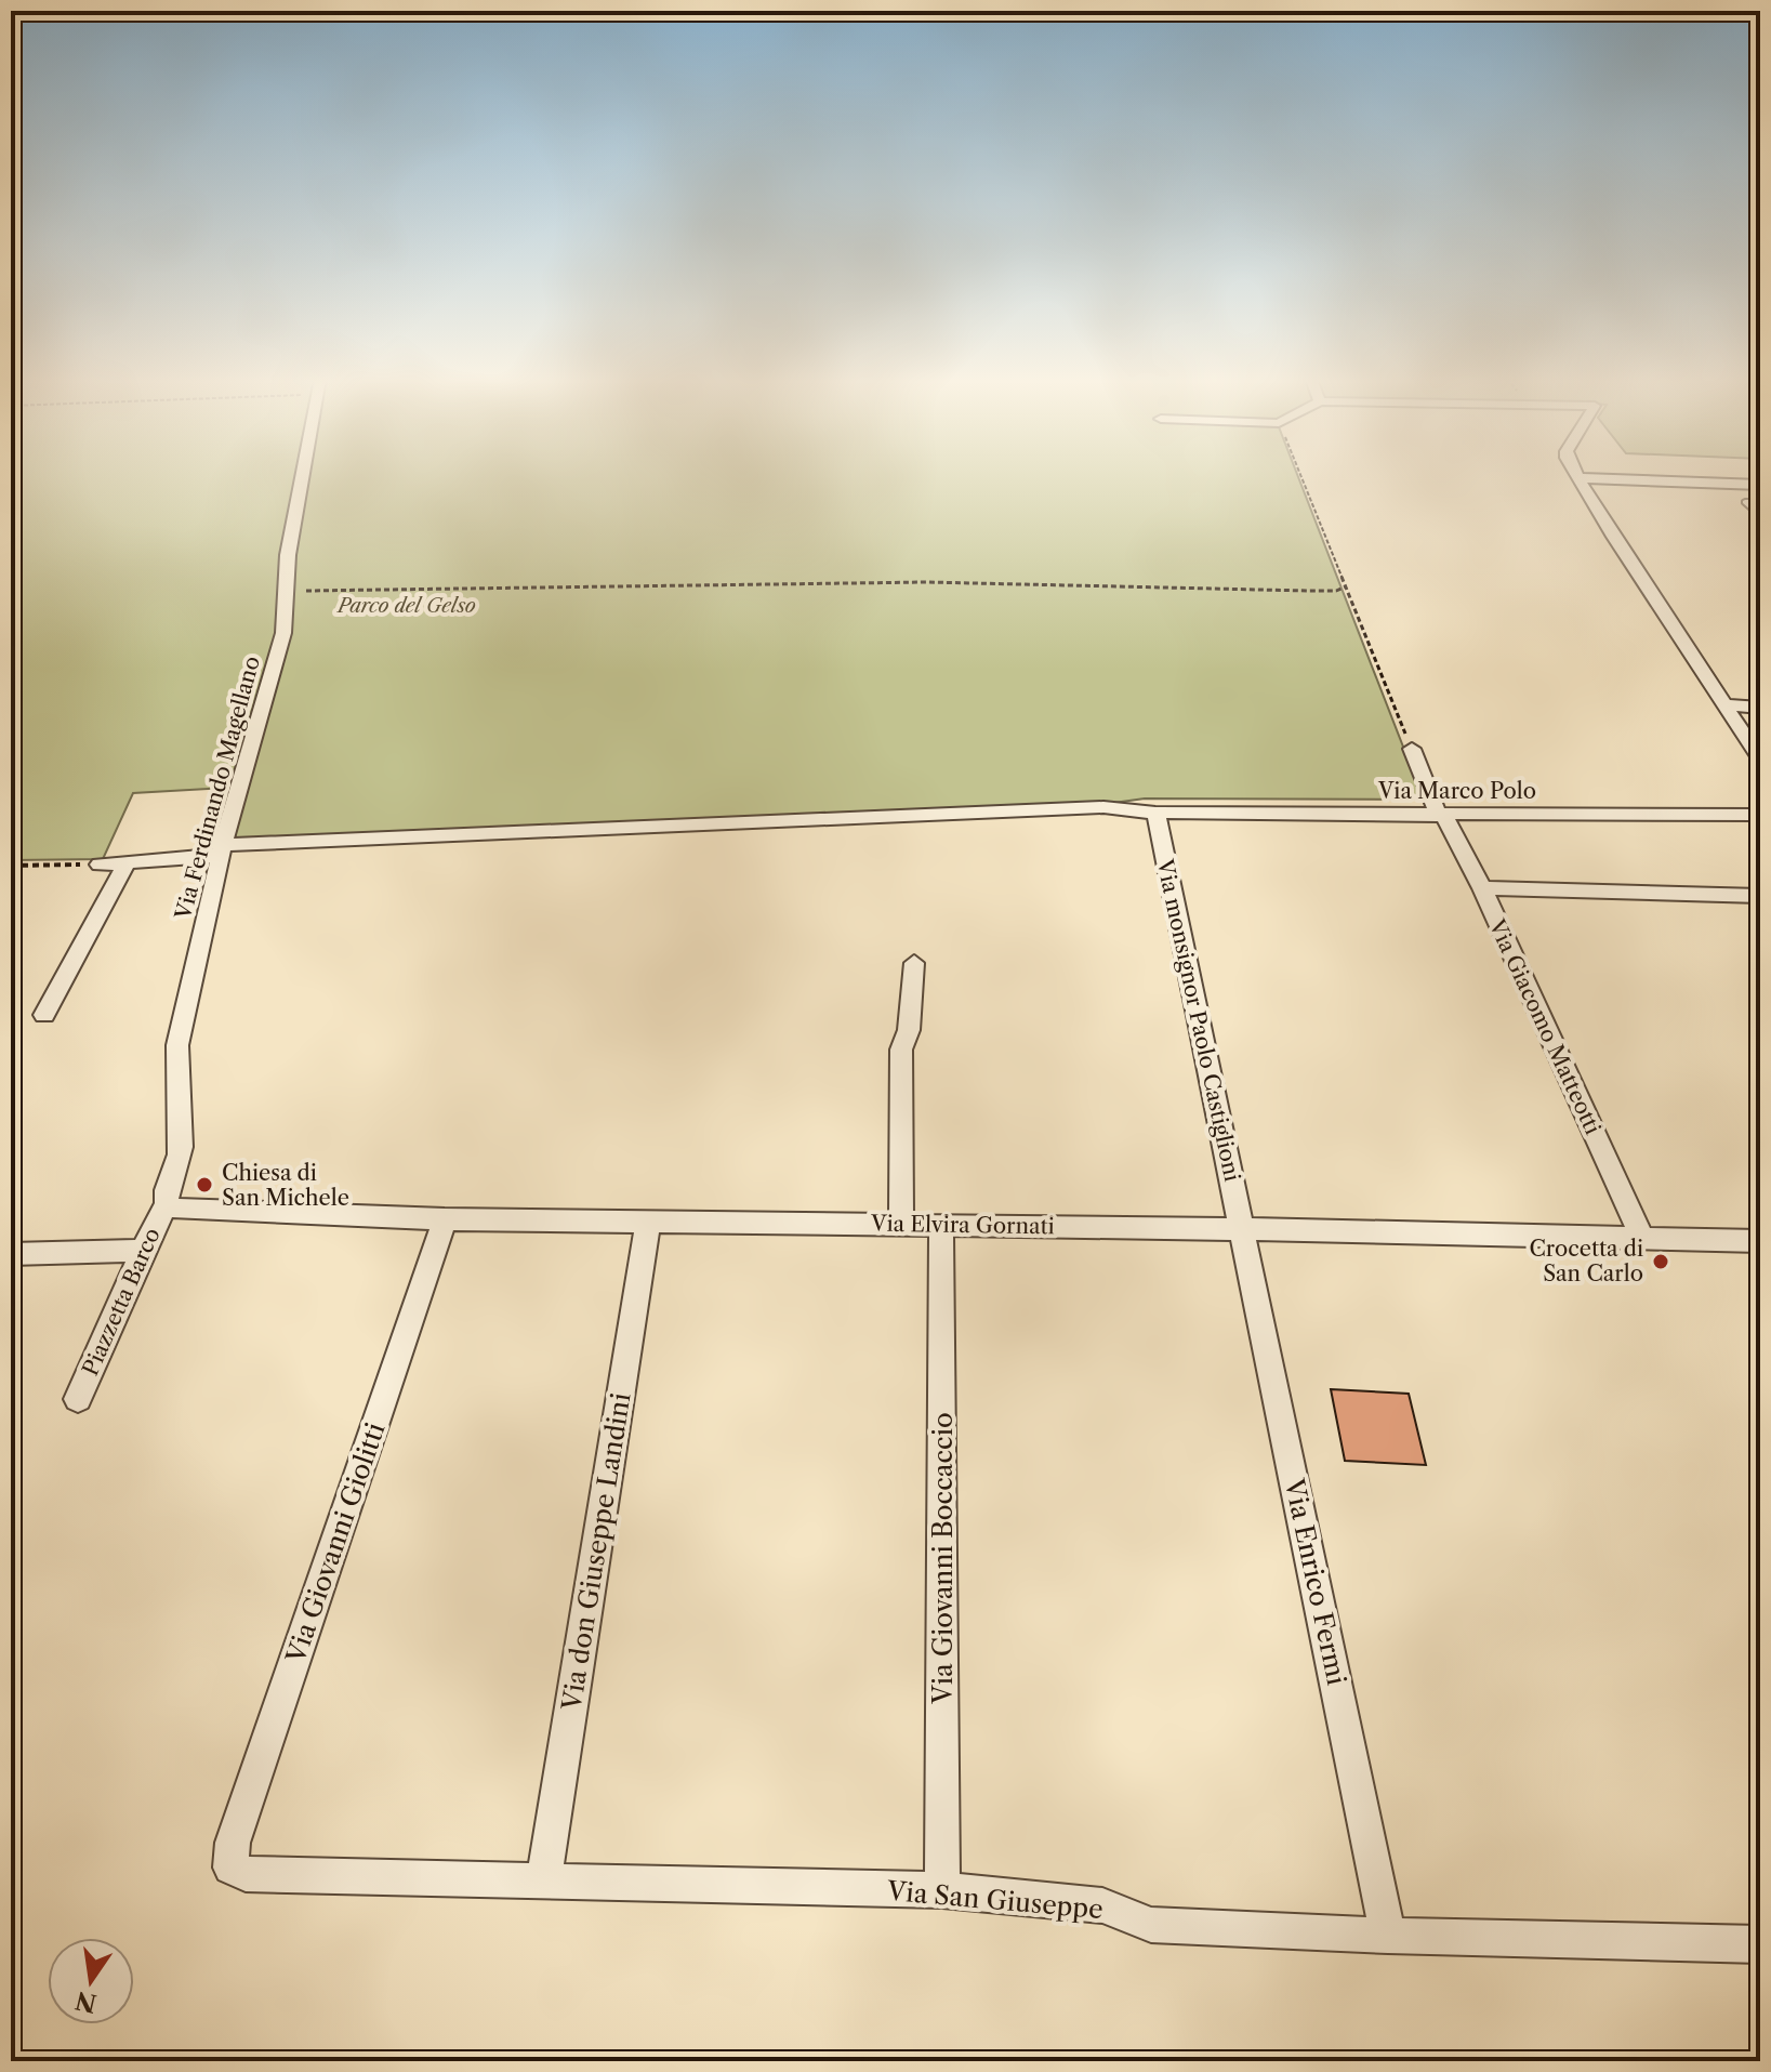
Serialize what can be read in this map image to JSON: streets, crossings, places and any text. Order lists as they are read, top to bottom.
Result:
{
  "streets": {
    "street": [
      "Via Ferdinando Magellano",
      "Via Marco Polo",
      "Via monsignor Paolo Castiglioni",
      "Via Giacomo Matteotti",
      "Via Elvira Gornati",
      "Piazzetta Barco",
      "Via Giovanni Giolitti",
      "Via don Giuseppe Landini",
      "Via Giovanni Boccaccio",
      "Via Enrico Fermi",
      "Via San Giuseppe"
    ]
  },
  "crossings": [
    ["Via Ferdinando Magellano", "Via Marco Polo"],
    ["Via Ferdinando Magellano", "Via Elvira Gornati"],
    ["Via Ferdinando Magellano", "Piazzetta Barco"],
    ["Via Marco Polo", "Via monsignor Paolo Castiglioni"],
    ["Via Marco Polo", "Via Giacomo Matteotti"],
    ["Via monsignor Paolo Castiglioni", "Via Elvira Gornati"],
    ["Via monsignor Paolo Castiglioni", "Via Enrico Fermi"],
    ["Via Giacomo Matteotti", "Via Elvira Gornati"],
    ["Via Elvira Gornati", "Piazzetta Barco"],
    ["Via Elvira Gornati", "Via Giovanni Giolitti"],
    ["Via Elvira Gornati", "Via don Giuseppe Landini"],
    ["Via Elvira Gornati", "Via Giovanni Boccaccio"],
    ["Via Elvira Gornati", "Via Enrico Fermi"],
    ["Via Giovanni Giolitti", "Via San Giuseppe"],
    ["Via don Giuseppe Landini", "Via San Giuseppe"],
    ["Via Giovanni Boccaccio", "Via San Giuseppe"],
    ["Via Enrico Fermi", "Via San Giuseppe"]
  ],
  "parks": ["Parco del Gelso"],
  "places": ["Chiesa di San Michele", "Crocetta di San Carlo"],
  "north": "bottom"
}
